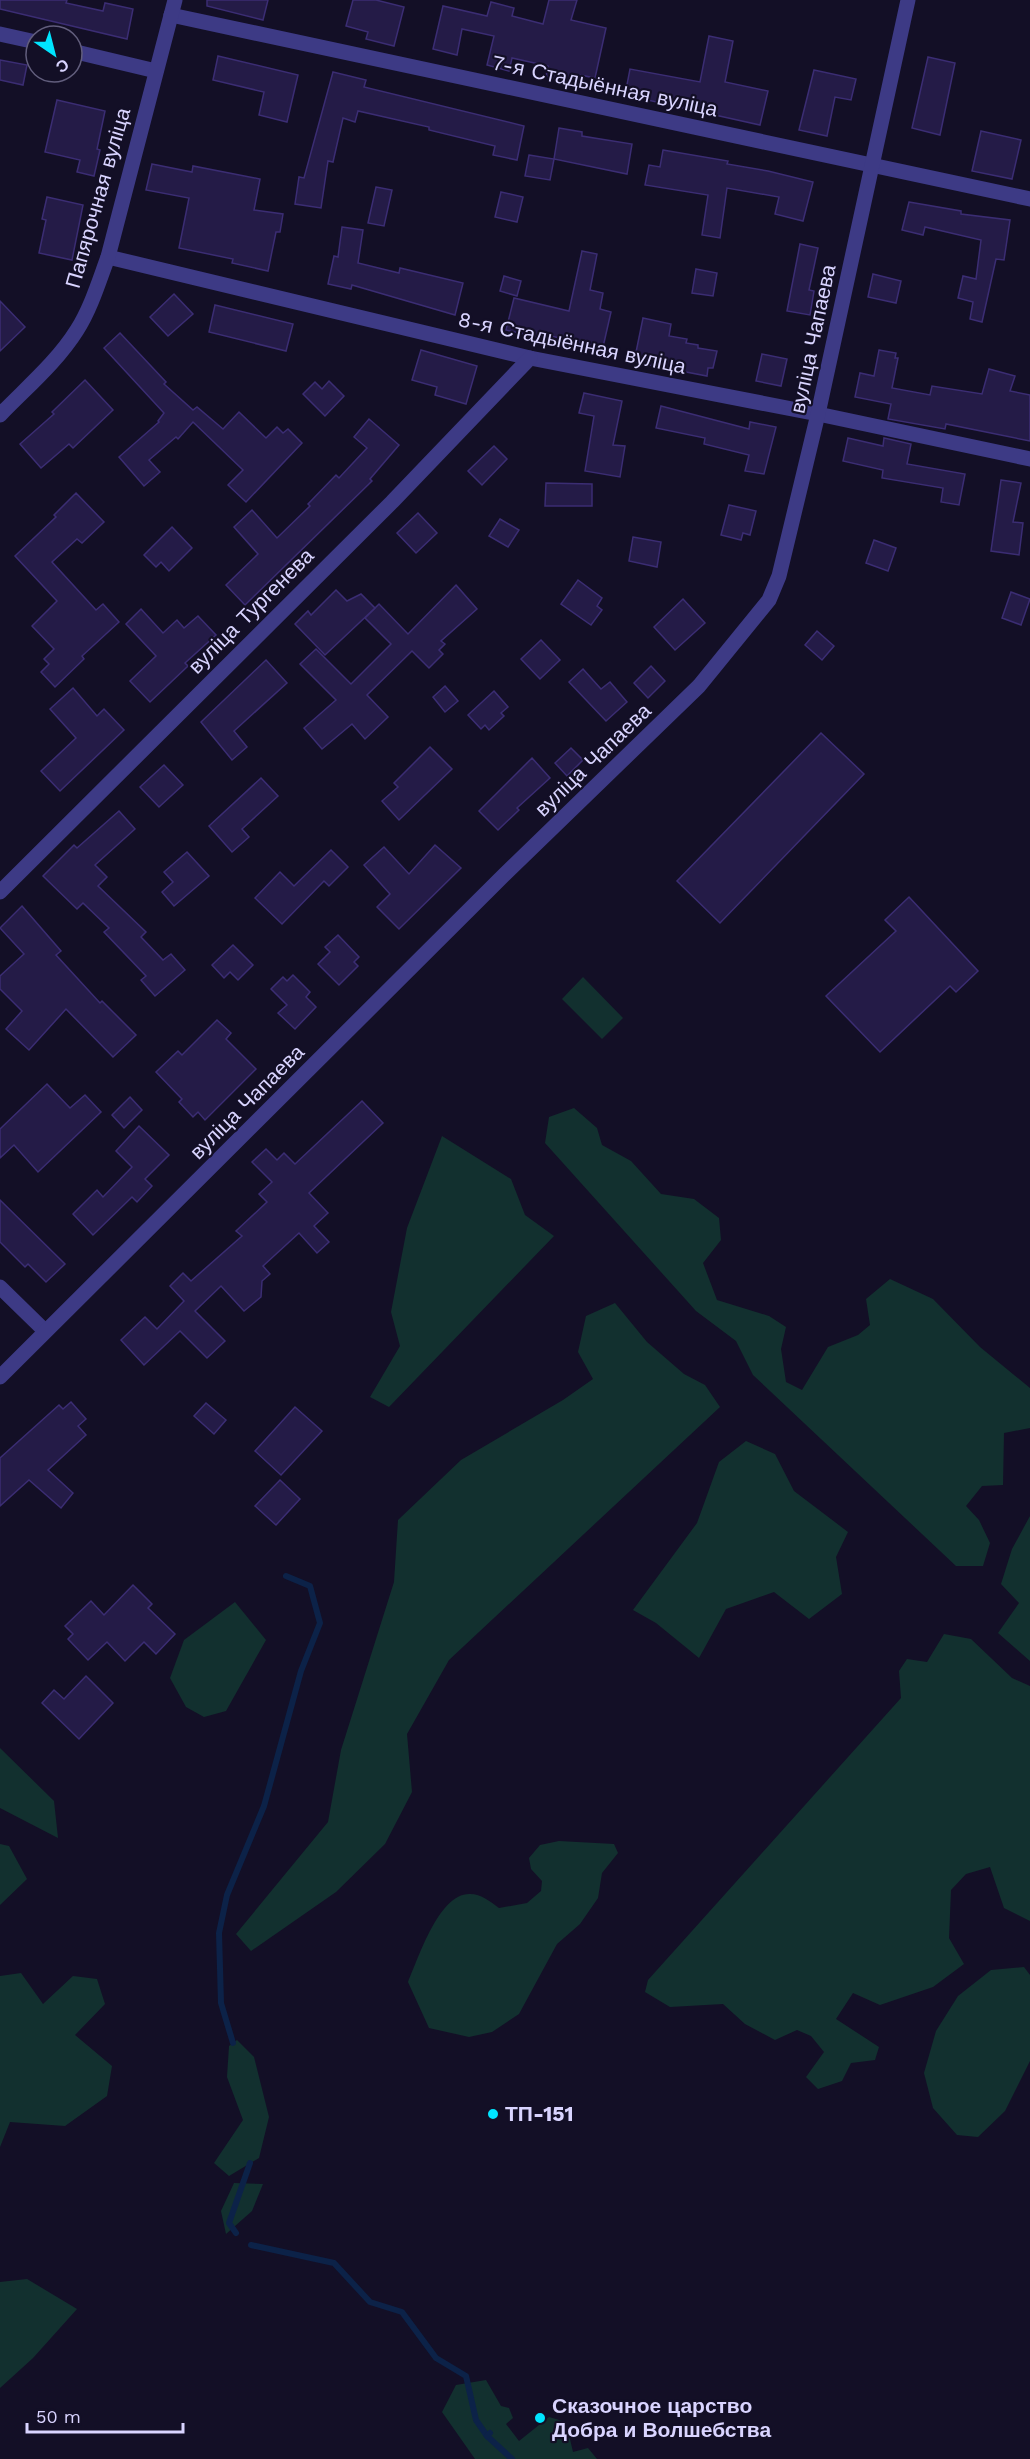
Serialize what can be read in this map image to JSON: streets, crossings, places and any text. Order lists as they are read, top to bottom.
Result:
{
  "streets": {
    "street": [
      "7-я Стадыённая вуліца",
      "Папярочная вуліца",
      "вуліца Чапаева",
      "8-я Стадыённая вуліца",
      "вуліца Тургенева"
    ]
  },
  "crossings": [
    ["7-я Стадыённая вуліца", "Папярочная вуліца"],
    ["7-я Стадыённая вуліца", "вуліца Чапаева"],
    ["Папярочная вуліца", "8-я Стадыённая вуліца"],
    ["вуліца Чапаева", "8-я Стадыённая вуліца"],
    ["8-я Стадыённая вуліца", "вуліца Тургенева"]
  ],
  "places": ["ТП-151", "Сказочное царство Добра и Волшебства"],
  "scale_bar": "50 m",
  "north": "bottom right"
}
